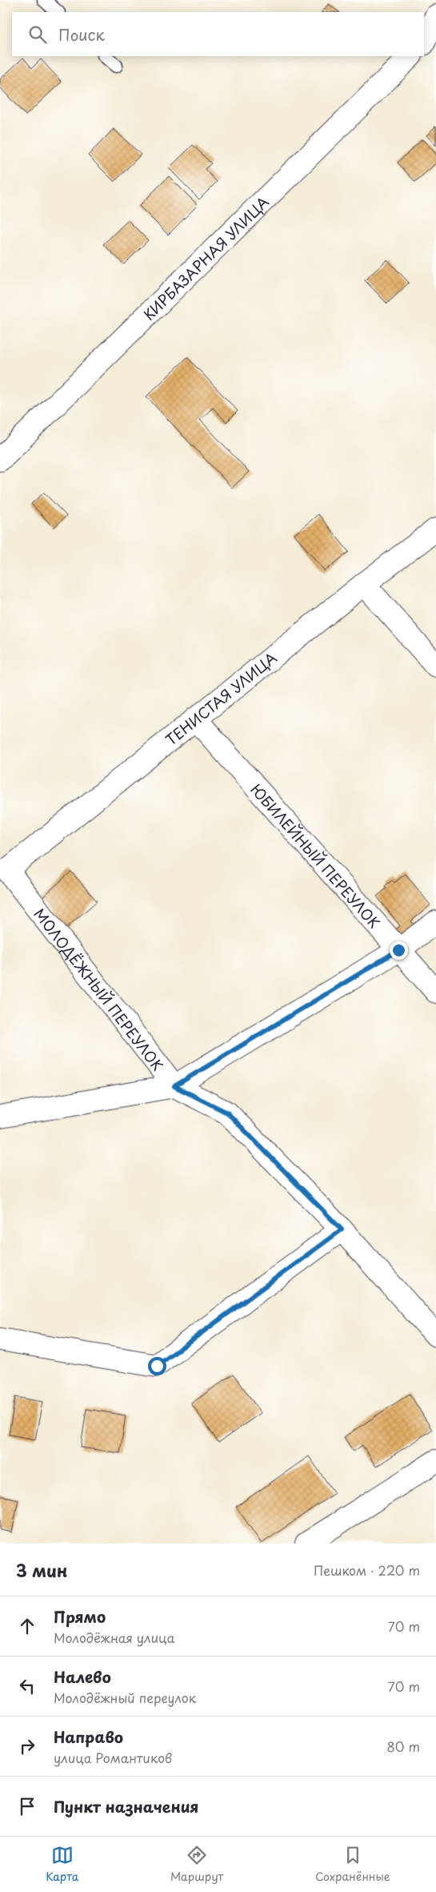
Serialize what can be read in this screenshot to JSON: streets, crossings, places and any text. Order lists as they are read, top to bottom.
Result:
{
  "streets": {
    "street": [
      "КИРБАЗАРНАЯ УЛИЦА",
      "ТЕНИСТАЯ УЛИЦА",
      "ЮБИЛЕЙНЫЙ ПЕРЕУЛОК",
      "МОЛОДЁЖНЫЙ ПЕРЕУЛОК"
    ]
  },
  "crossings": [
    ["ТЕНИСТАЯ УЛИЦА", "ЮБИЛЕЙНЫЙ ПЕРЕУЛОК"],
    ["ТЕНИСТАЯ УЛИЦА", "МОЛОДЁЖНЫЙ ПЕРЕУЛОК"]
  ],
  "page": {
    "search": "Поиск",
    "heading": ["3 мин", "Пешком · 220 m"],
    "list": [
      ["Прямо", "Молодёжная улица", "70 m"],
      ["Налево", "Молодёжный переулок", "70 m"],
      ["Направо", "улица Романтиков", "80 m"],
      "Пункт назначения"
    ],
    "nav": ["Карта", "Маршрут", "Сохранённые"]
  }
}
